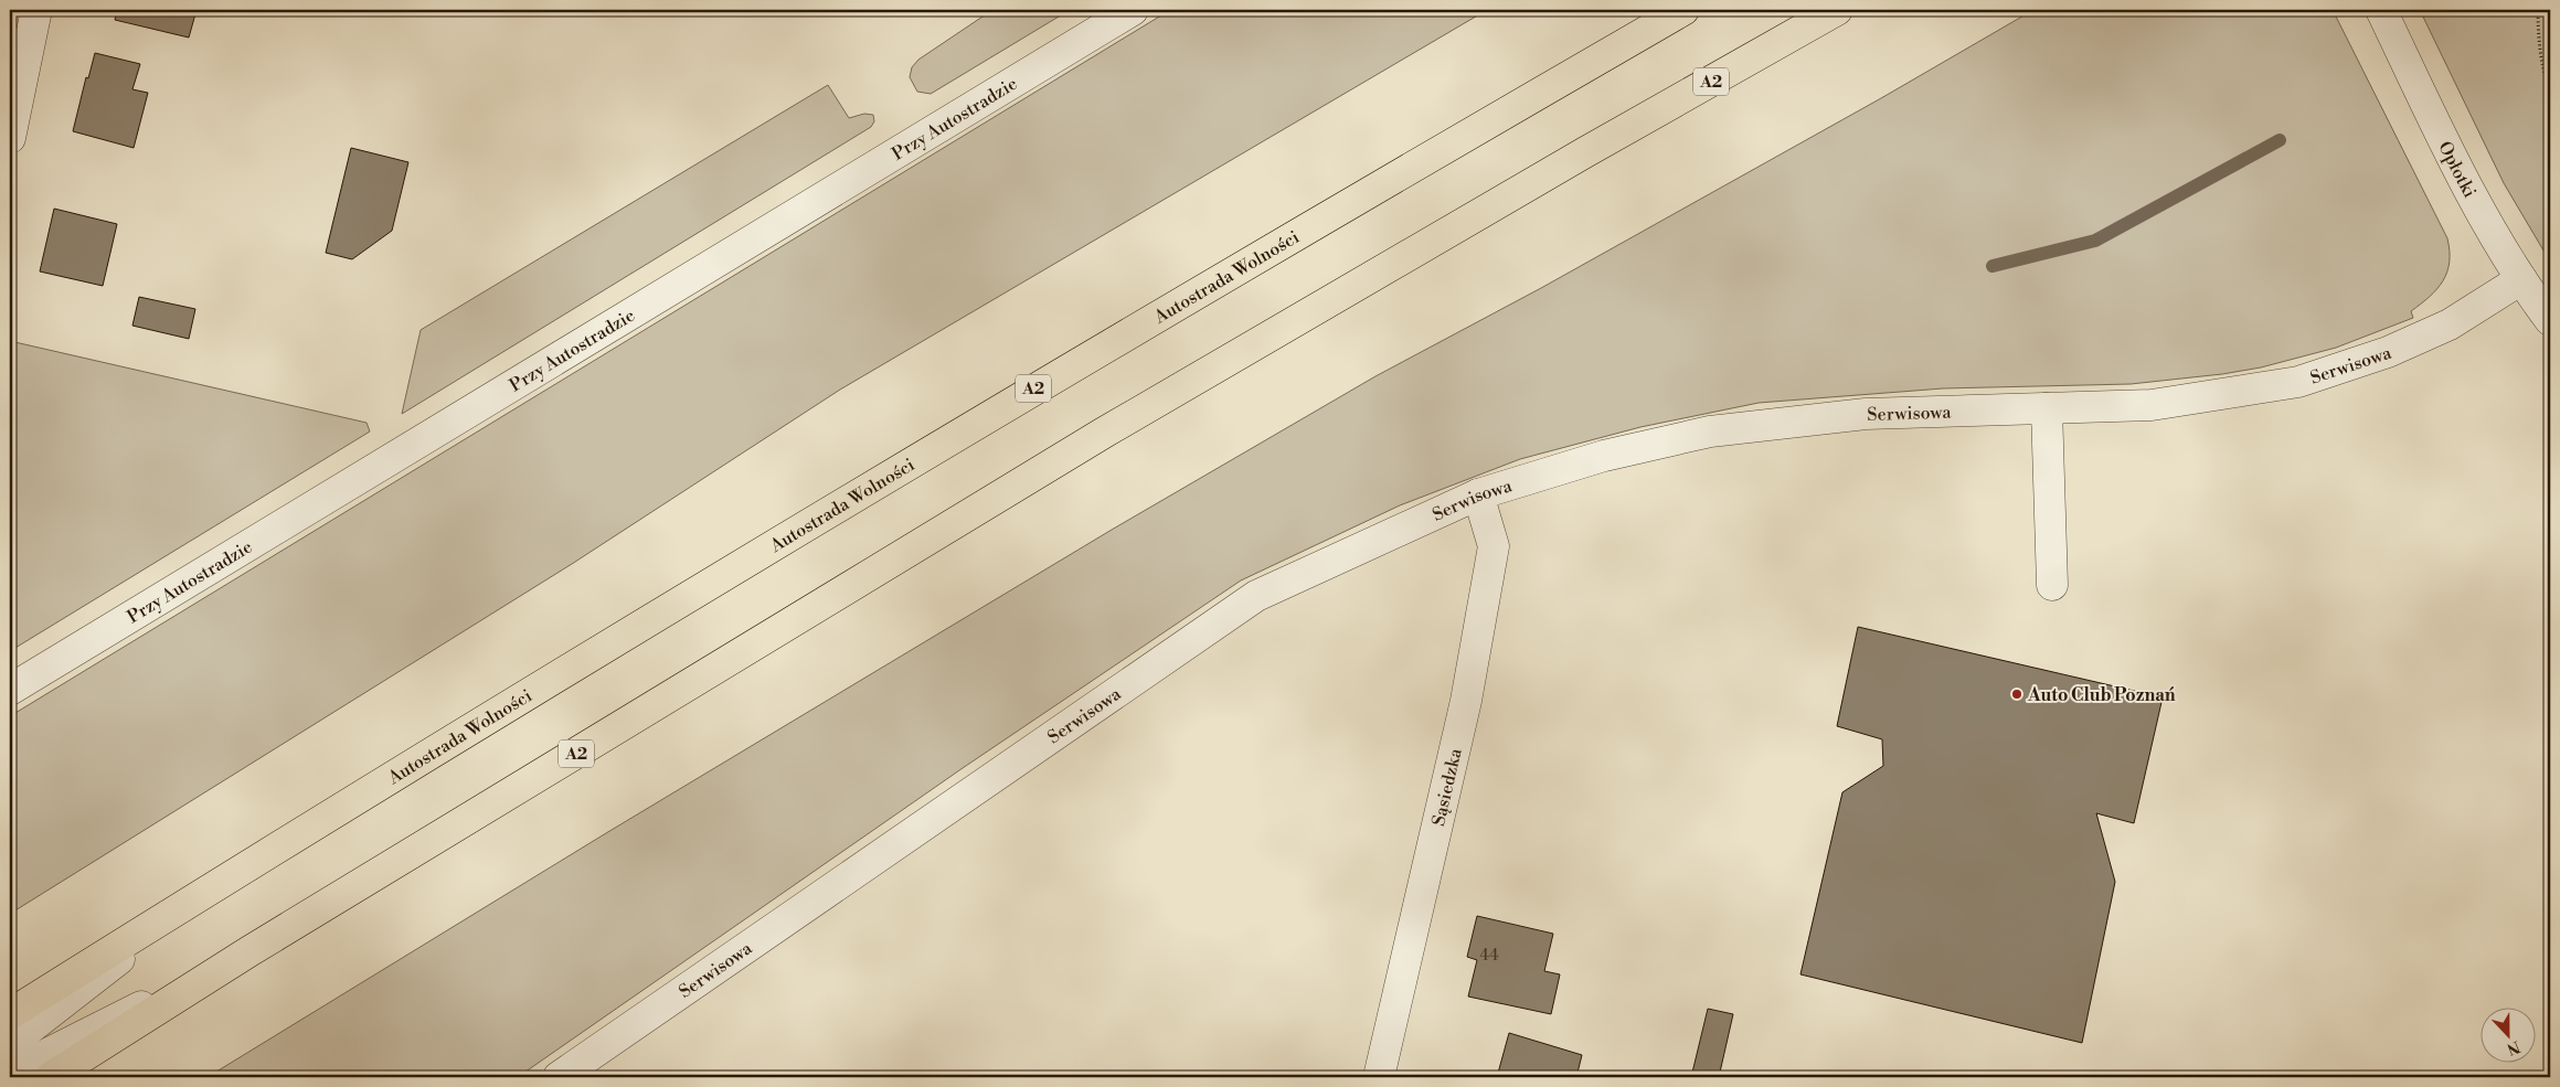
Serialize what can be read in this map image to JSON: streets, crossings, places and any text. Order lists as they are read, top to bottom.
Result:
{
  "streets": {
    "highway": ["A2", "Autostrada Wolności"],
    "street": [
      "Przy Autostradzie",
      "Opłotki",
      "Serwisowa",
      "Sąsiedzka"
    ]
  },
  "crossings": [
    ["Opłotki", "Serwisowa"],
    ["Serwisowa", "Sąsiedzka"]
  ],
  "places": ["Auto Club Poznań"],
  "house_numbers": ["44"],
  "north": "bottom"
}
